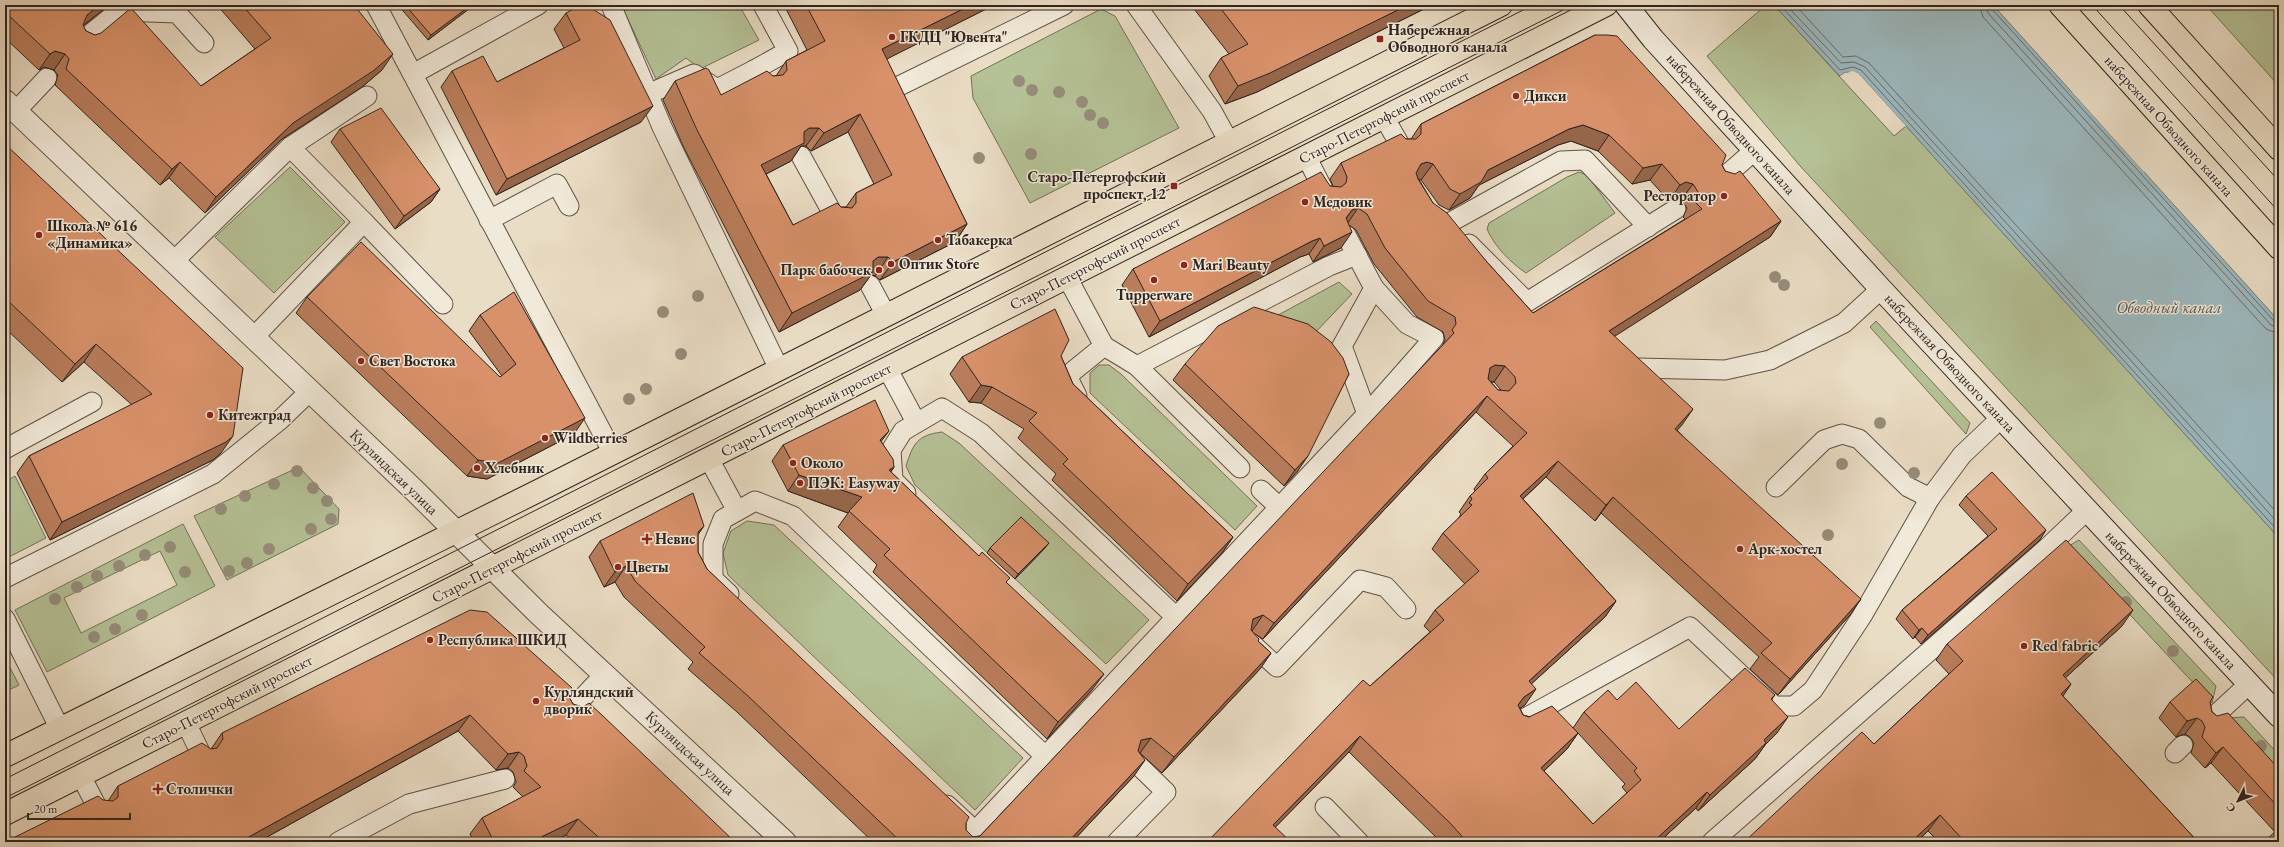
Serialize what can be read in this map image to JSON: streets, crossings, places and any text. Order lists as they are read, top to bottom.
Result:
{
  "streets": {
    "main road": ["Старо-Петергофский проспект", "набережная Обводного канала"],
    "street": ["Курляндская улица"]
  },
  "crossings": [
    ["Старо-Петергофский проспект", "Курляндская улица"]
  ],
  "water": ["Обводный канал"],
  "places": {
    "other": [
      "ГКДЦ \"Ювента\"",
      "Дикси",
      "Ресторатор",
      "Медовик",
      "Школа № 616 «Динамика»",
      "Табакерка",
      "Оптик Store",
      "Mari Beauty",
      "Парк бабочек",
      "Tupperware",
      "Свет Востока",
      "Китежград",
      "Wildberries",
      "Около",
      "Хлебник",
      "ПЭК: Easyway",
      "Арк-хостел",
      "Цветы",
      "Республика ШКИД",
      "Red fabric",
      "Курляндский дворик"
    ],
    "transit": ["Набережная Обводного канала", "Старо-Петергофский проспект, 12"],
    "health": ["Невис", "Столички"]
  },
  "scale_bar": "20 m",
  "north": "bottom left"
}
